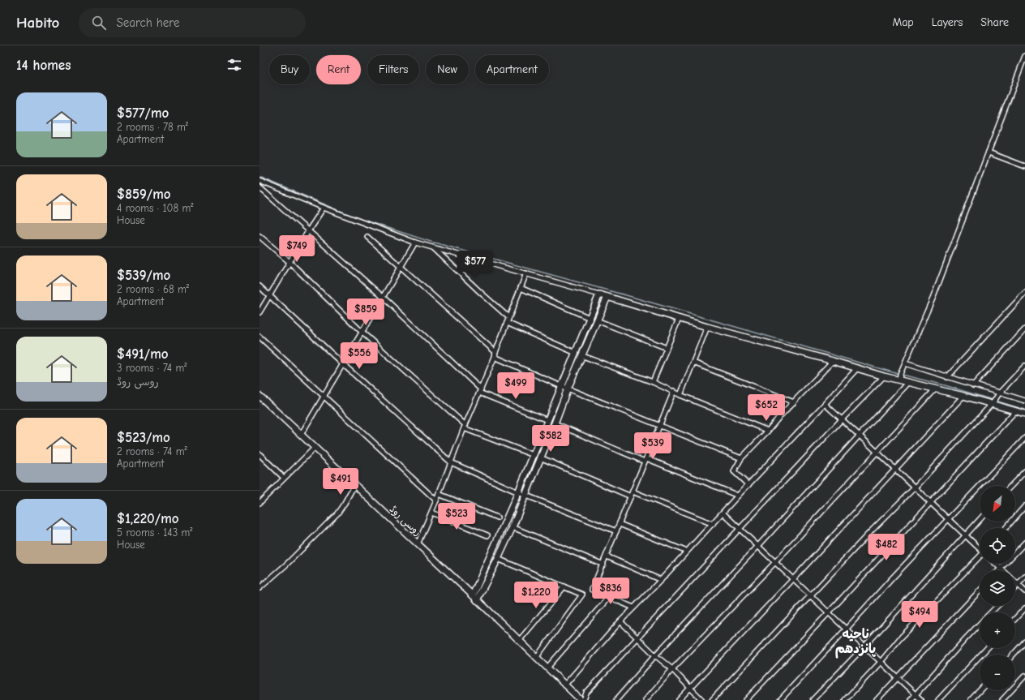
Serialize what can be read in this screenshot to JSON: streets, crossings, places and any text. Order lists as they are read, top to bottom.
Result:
{
  "streets": {
    "street": ["روسی روڈ"]
  },
  "districts": ["ناحیه پانزدهم"],
  "north": "bottom left",
  "page": {
    "header": "Habito",
    "search": "Search here",
    "nav": ["Map", "Layers", "Share"],
    "heading": "14 homes",
    "chip": [
      "Buy",
      "Rent",
      "Filters",
      "New",
      "Apartment"
    ],
    "list": [
      {
        "name": "$577/mo",
        "note": "2 rooms · 78 m² · Apartment"
      },
      {
        "name": "$859/mo",
        "note": "4 rooms · 108 m² · House"
      },
      {
        "name": "$539/mo",
        "note": "2 rooms · 68 m² · Apartment"
      },
      {
        "name": "$491/mo",
        "note": "3 rooms · 74 m² · روسی روڈ"
      },
      {
        "name": "$523/mo",
        "note": "2 rooms · 74 m² · Apartment"
      },
      {
        "name": "$1,220/mo",
        "note": "5 rooms · 143 m² · House"
      }
    ],
    "price": [
      "$749",
      "$577",
      "$859",
      "$556",
      "$499",
      "$652",
      "$582",
      "$539",
      "$491",
      "$523",
      "$482",
      "$836",
      "$1,220",
      "$494"
    ],
    "map_buttons": ["+", "−"]
  }
}
